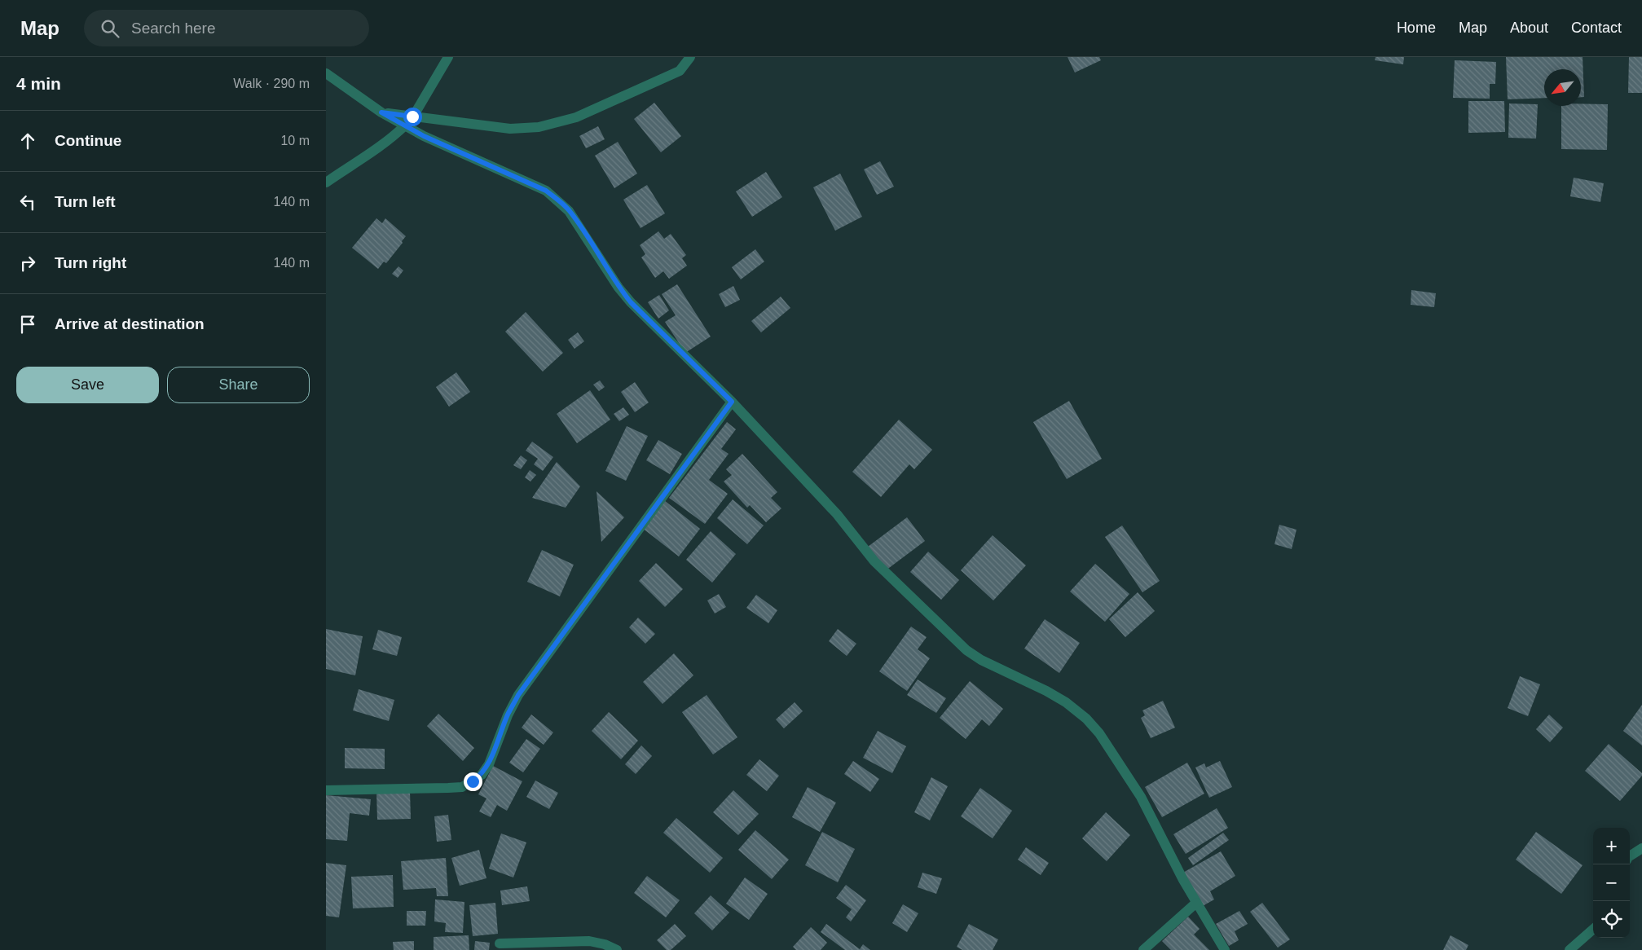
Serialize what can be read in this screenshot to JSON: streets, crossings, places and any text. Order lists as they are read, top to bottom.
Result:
{
  "north": "bottom left",
  "page": {
    "header": "Map",
    "search": "Search here",
    "nav": [
      "Home",
      "Map",
      "About",
      "Contact"
    ],
    "heading": ["4 min", "Walk · 290 m"],
    "list": [
      ["Continue", "10 m"],
      ["Turn left", "140 m"],
      ["Turn right", "140 m"],
      "Arrive at destination"
    ],
    "buttons": ["Save", "Share"],
    "map_buttons": ["+", "−"]
  }
}
